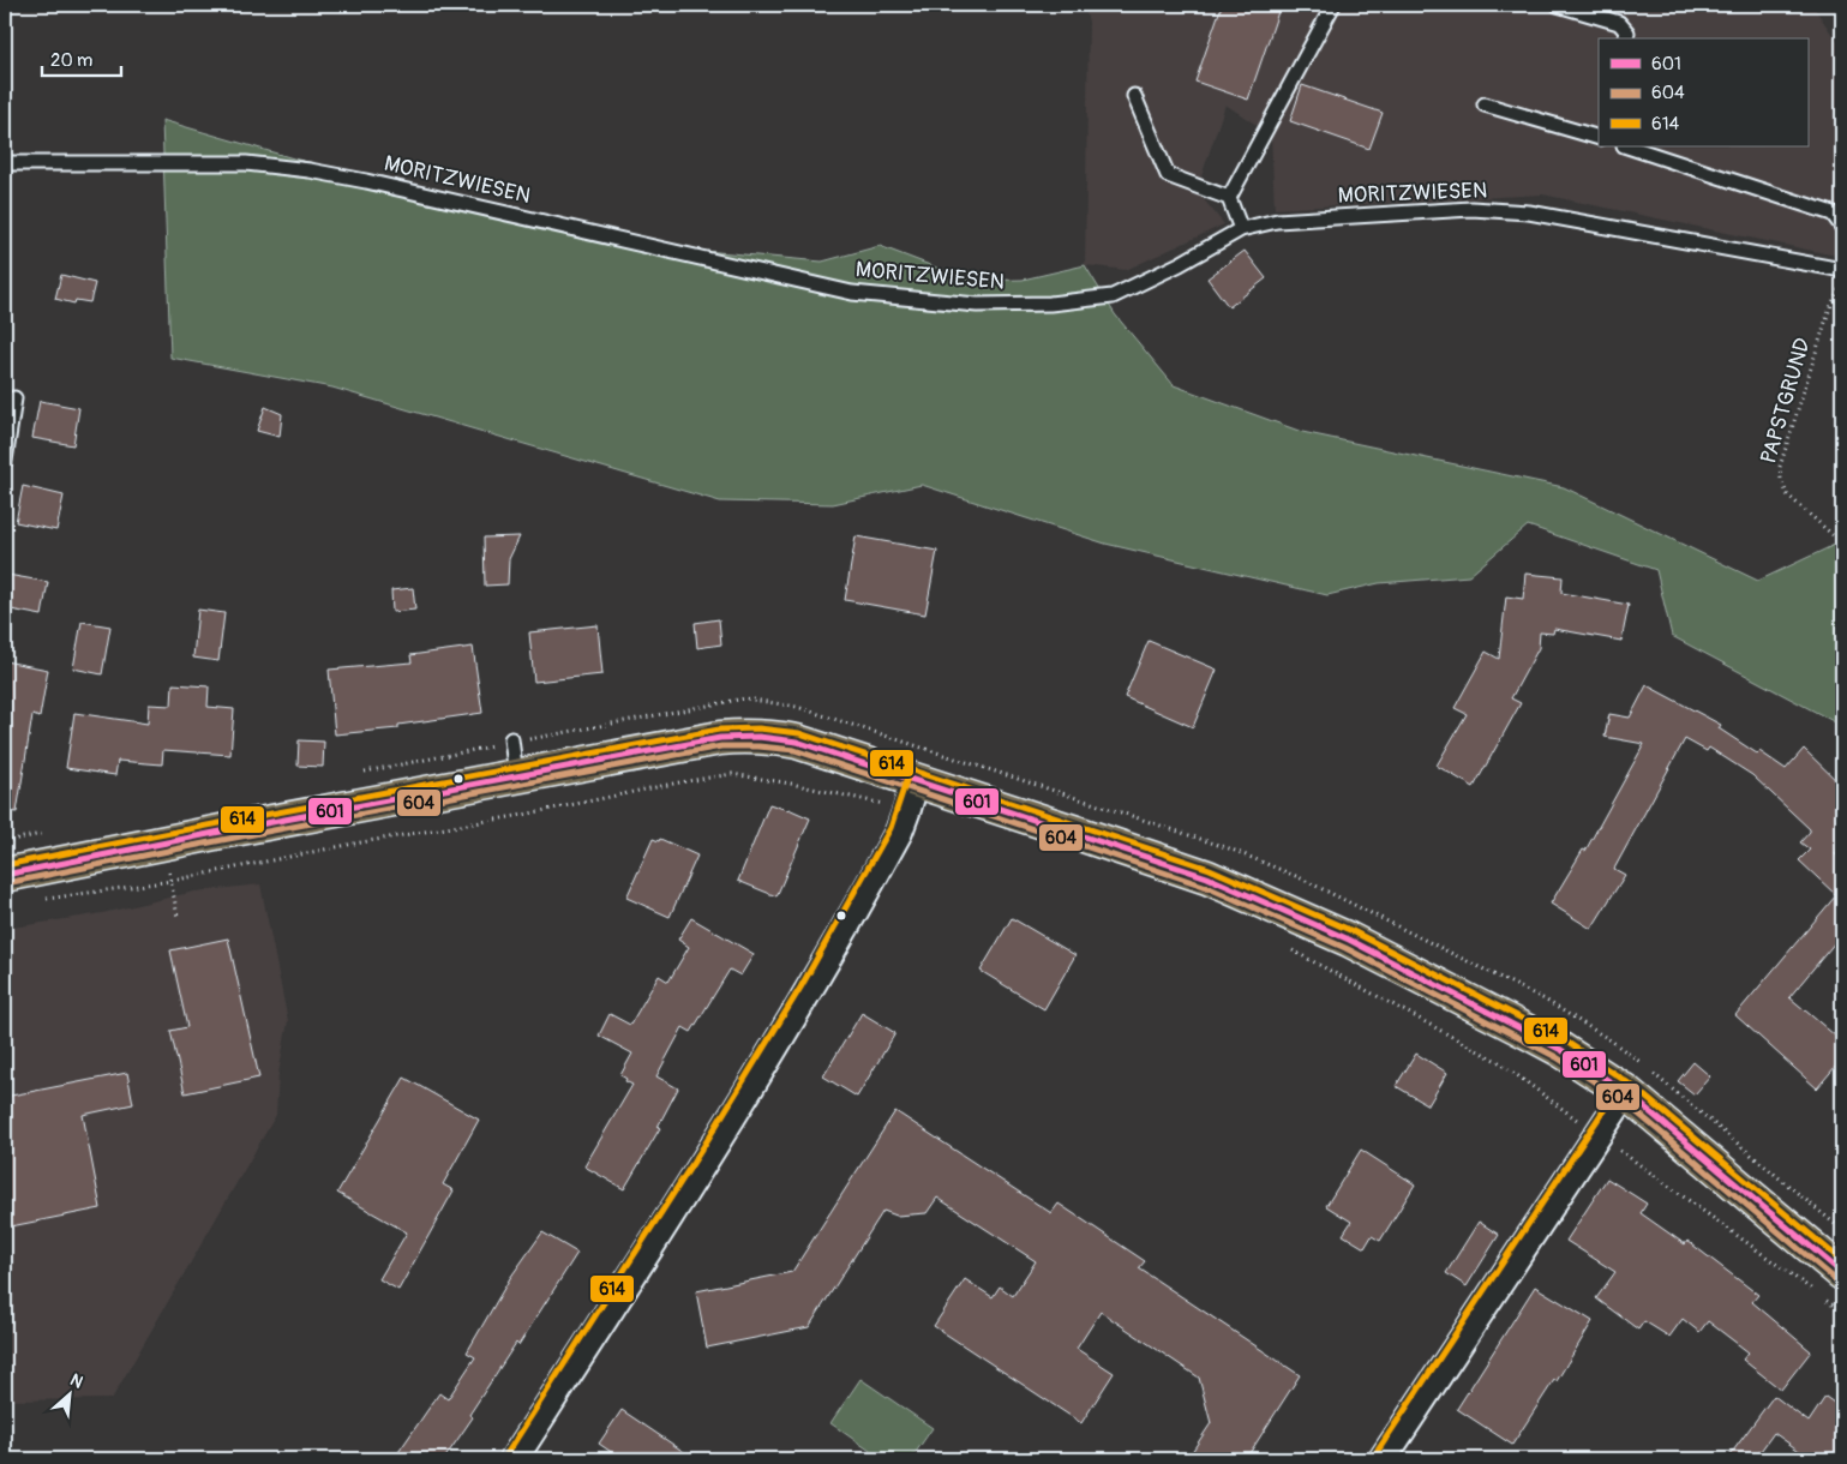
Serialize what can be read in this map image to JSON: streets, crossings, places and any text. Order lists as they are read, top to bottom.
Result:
{
  "streets": {
    "lane": ["MORITZWIESEN"],
    "path": ["PAPSTGRUND"]
  },
  "lines": ["transit line 614", "transit line 601", "transit line 604"],
  "legend": ["601", "604", "614"],
  "scale_bar": "20 m",
  "north": "top right"
}
